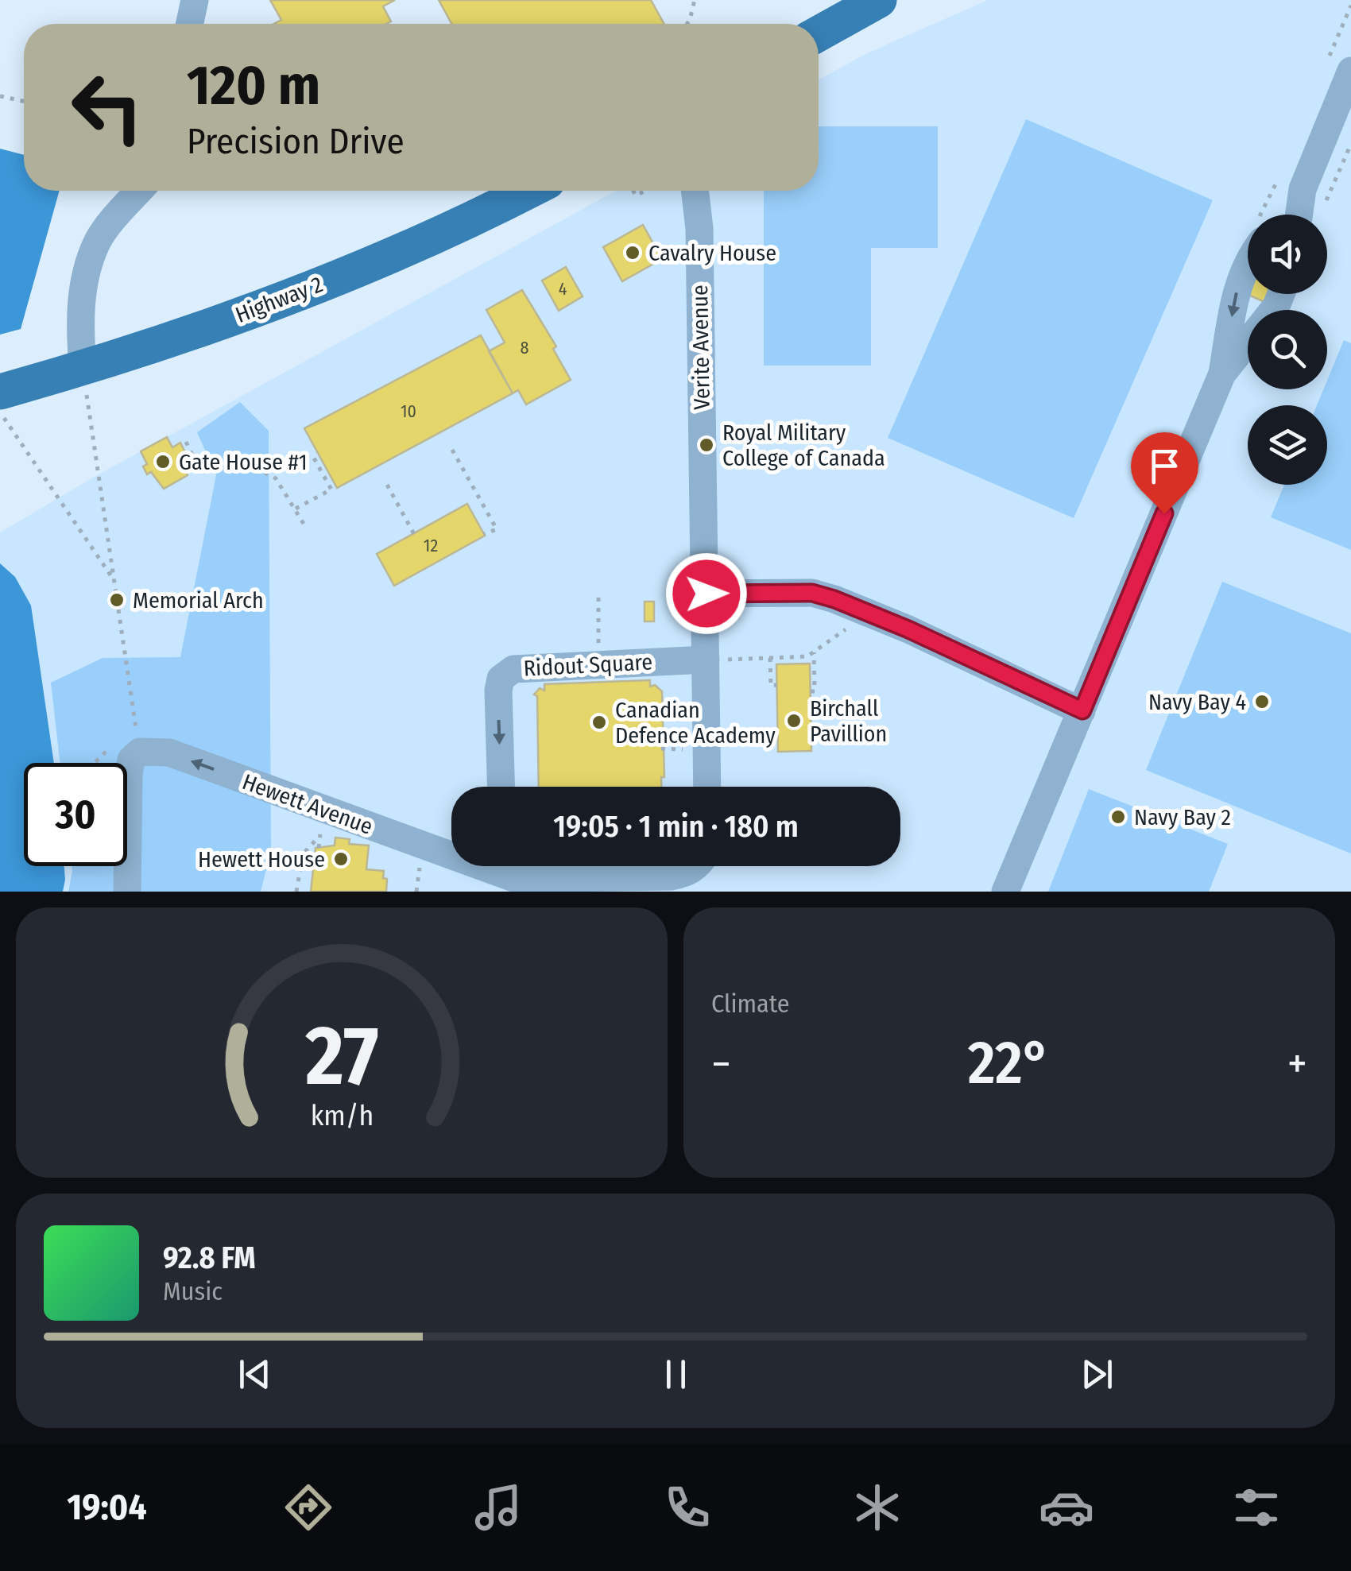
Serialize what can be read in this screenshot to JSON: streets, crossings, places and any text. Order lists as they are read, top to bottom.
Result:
{
  "streets": {
    "main road": ["Highway 2"],
    "street": ["Verite Avenue", "Ridout Square", "Hewett Avenue"]
  },
  "crossings": [
    ["Verite Avenue", "Ridout Square"]
  ],
  "one_way": ["Hewett Avenue"],
  "places": [
    "Cavalry House",
    "Royal Military College of Canada",
    "Gate House #1",
    "Memorial Arch",
    "Navy Bay 4",
    "Birchall Pavillion",
    "Canadian Defence Academy",
    "Navy Bay 2",
    "Hewett House"
  ],
  "house_numbers": [
    "4",
    "8",
    "10",
    "12"
  ],
  "page": {
    "turn": ["120 m", "Precision Drive"],
    "limit": "30",
    "trip": "19:05 · 1 min · 180 m",
    "tile": "Climate",
    "heat": ["−", "22°", "+"],
    "song": ["92.8 FM", "Music"],
    "tabs": "19:04",
    "gauge": ["27", "km/h"]
  }
}
